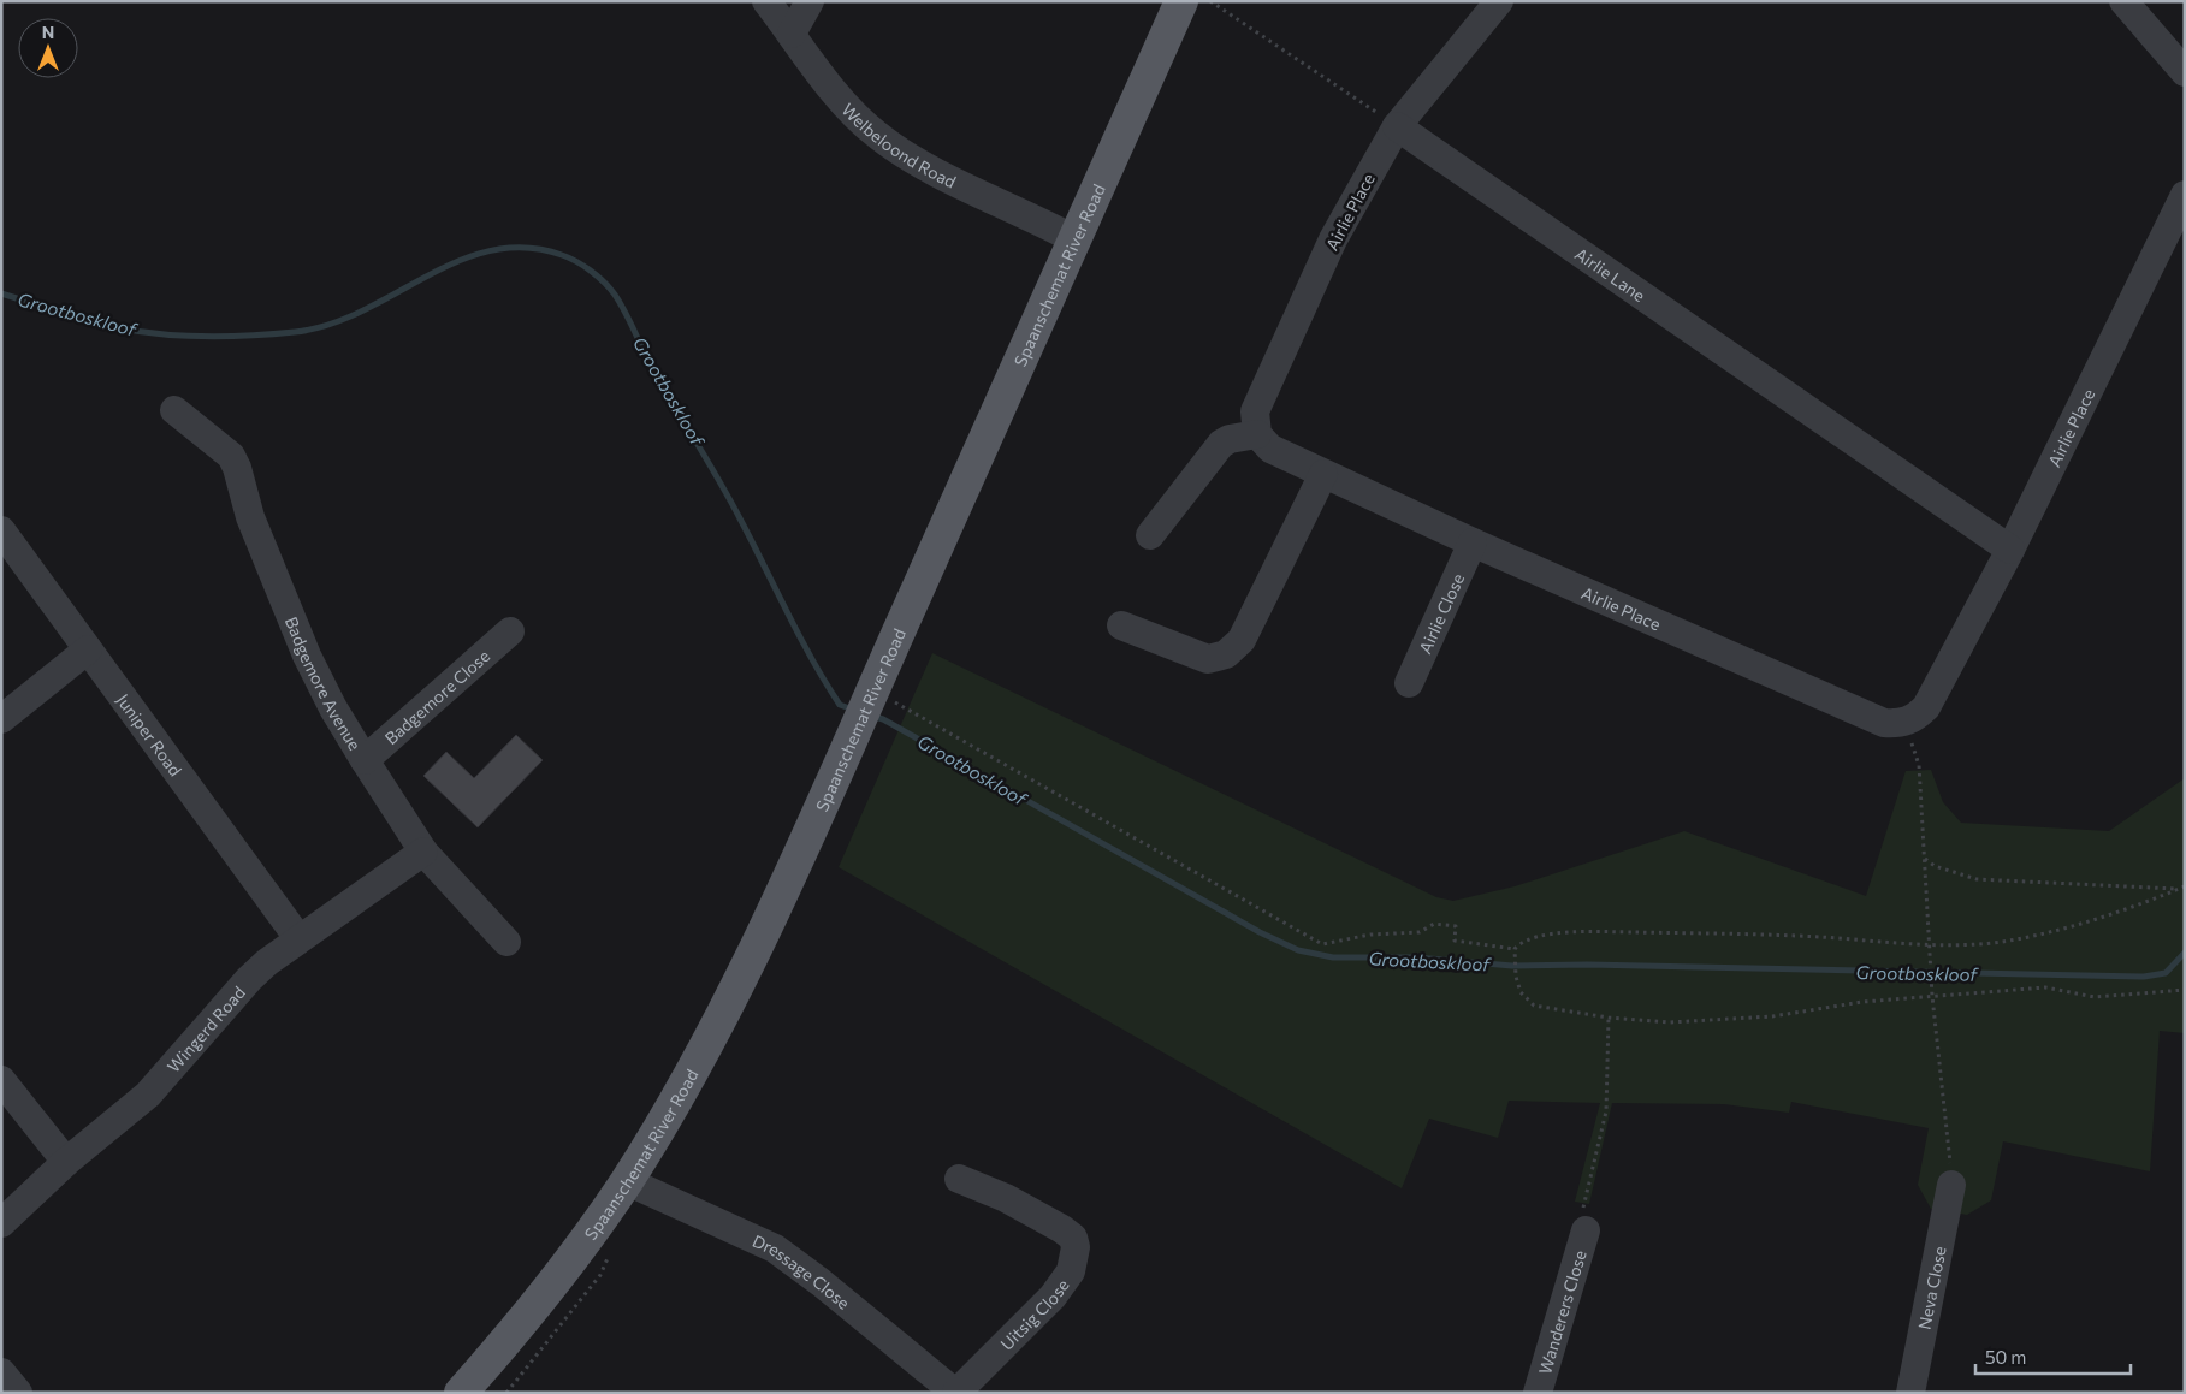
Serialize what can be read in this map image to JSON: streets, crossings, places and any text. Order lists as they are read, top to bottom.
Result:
{
  "streets": {
    "main road": ["Spaanschemat River Road"],
    "street": [
      "Welbeloond Road",
      "Airlie Place",
      "Airlie Lane",
      "Airlie Close",
      "Badgemore Avenue",
      "Badgemore Close",
      "Juniper Road",
      "Wingerd Road",
      "Dressage Close",
      "Neva Close",
      "Wanderers Close",
      "Uitsig Close"
    ]
  },
  "crossings": [
    ["Welbeloond Road", "Spaanschemat River Road"],
    ["Airlie Place", "Airlie Lane"],
    ["Airlie Place", "Airlie Close"],
    ["Spaanschemat River Road", "Dressage Close"],
    ["Badgemore Avenue", "Badgemore Close"],
    ["Badgemore Avenue", "Wingerd Road"],
    ["Juniper Road", "Wingerd Road"],
    ["Dressage Close", "Uitsig Close"]
  ],
  "water": ["Grootboskloof"],
  "scale_bar": "50 m",
  "north": "top"
}
